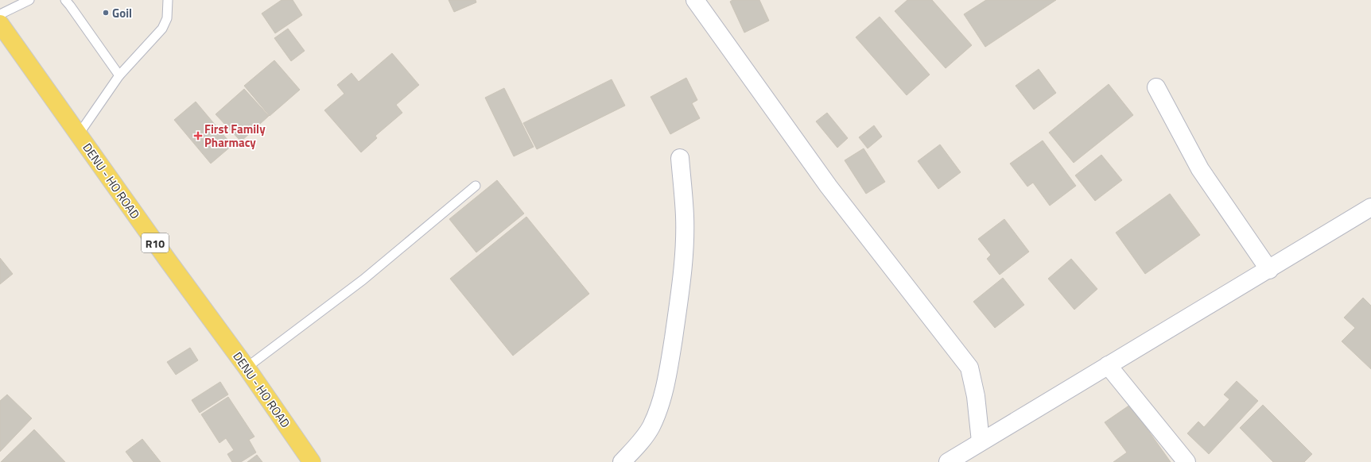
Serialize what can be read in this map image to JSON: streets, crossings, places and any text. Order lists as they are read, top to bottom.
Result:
{
  "streets": {
    "main road": ["DENU - HO ROAD", "R10"]
  },
  "places": {
    "other": ["Goil"],
    "health": ["First Family Pharmacy"]
  }
}
